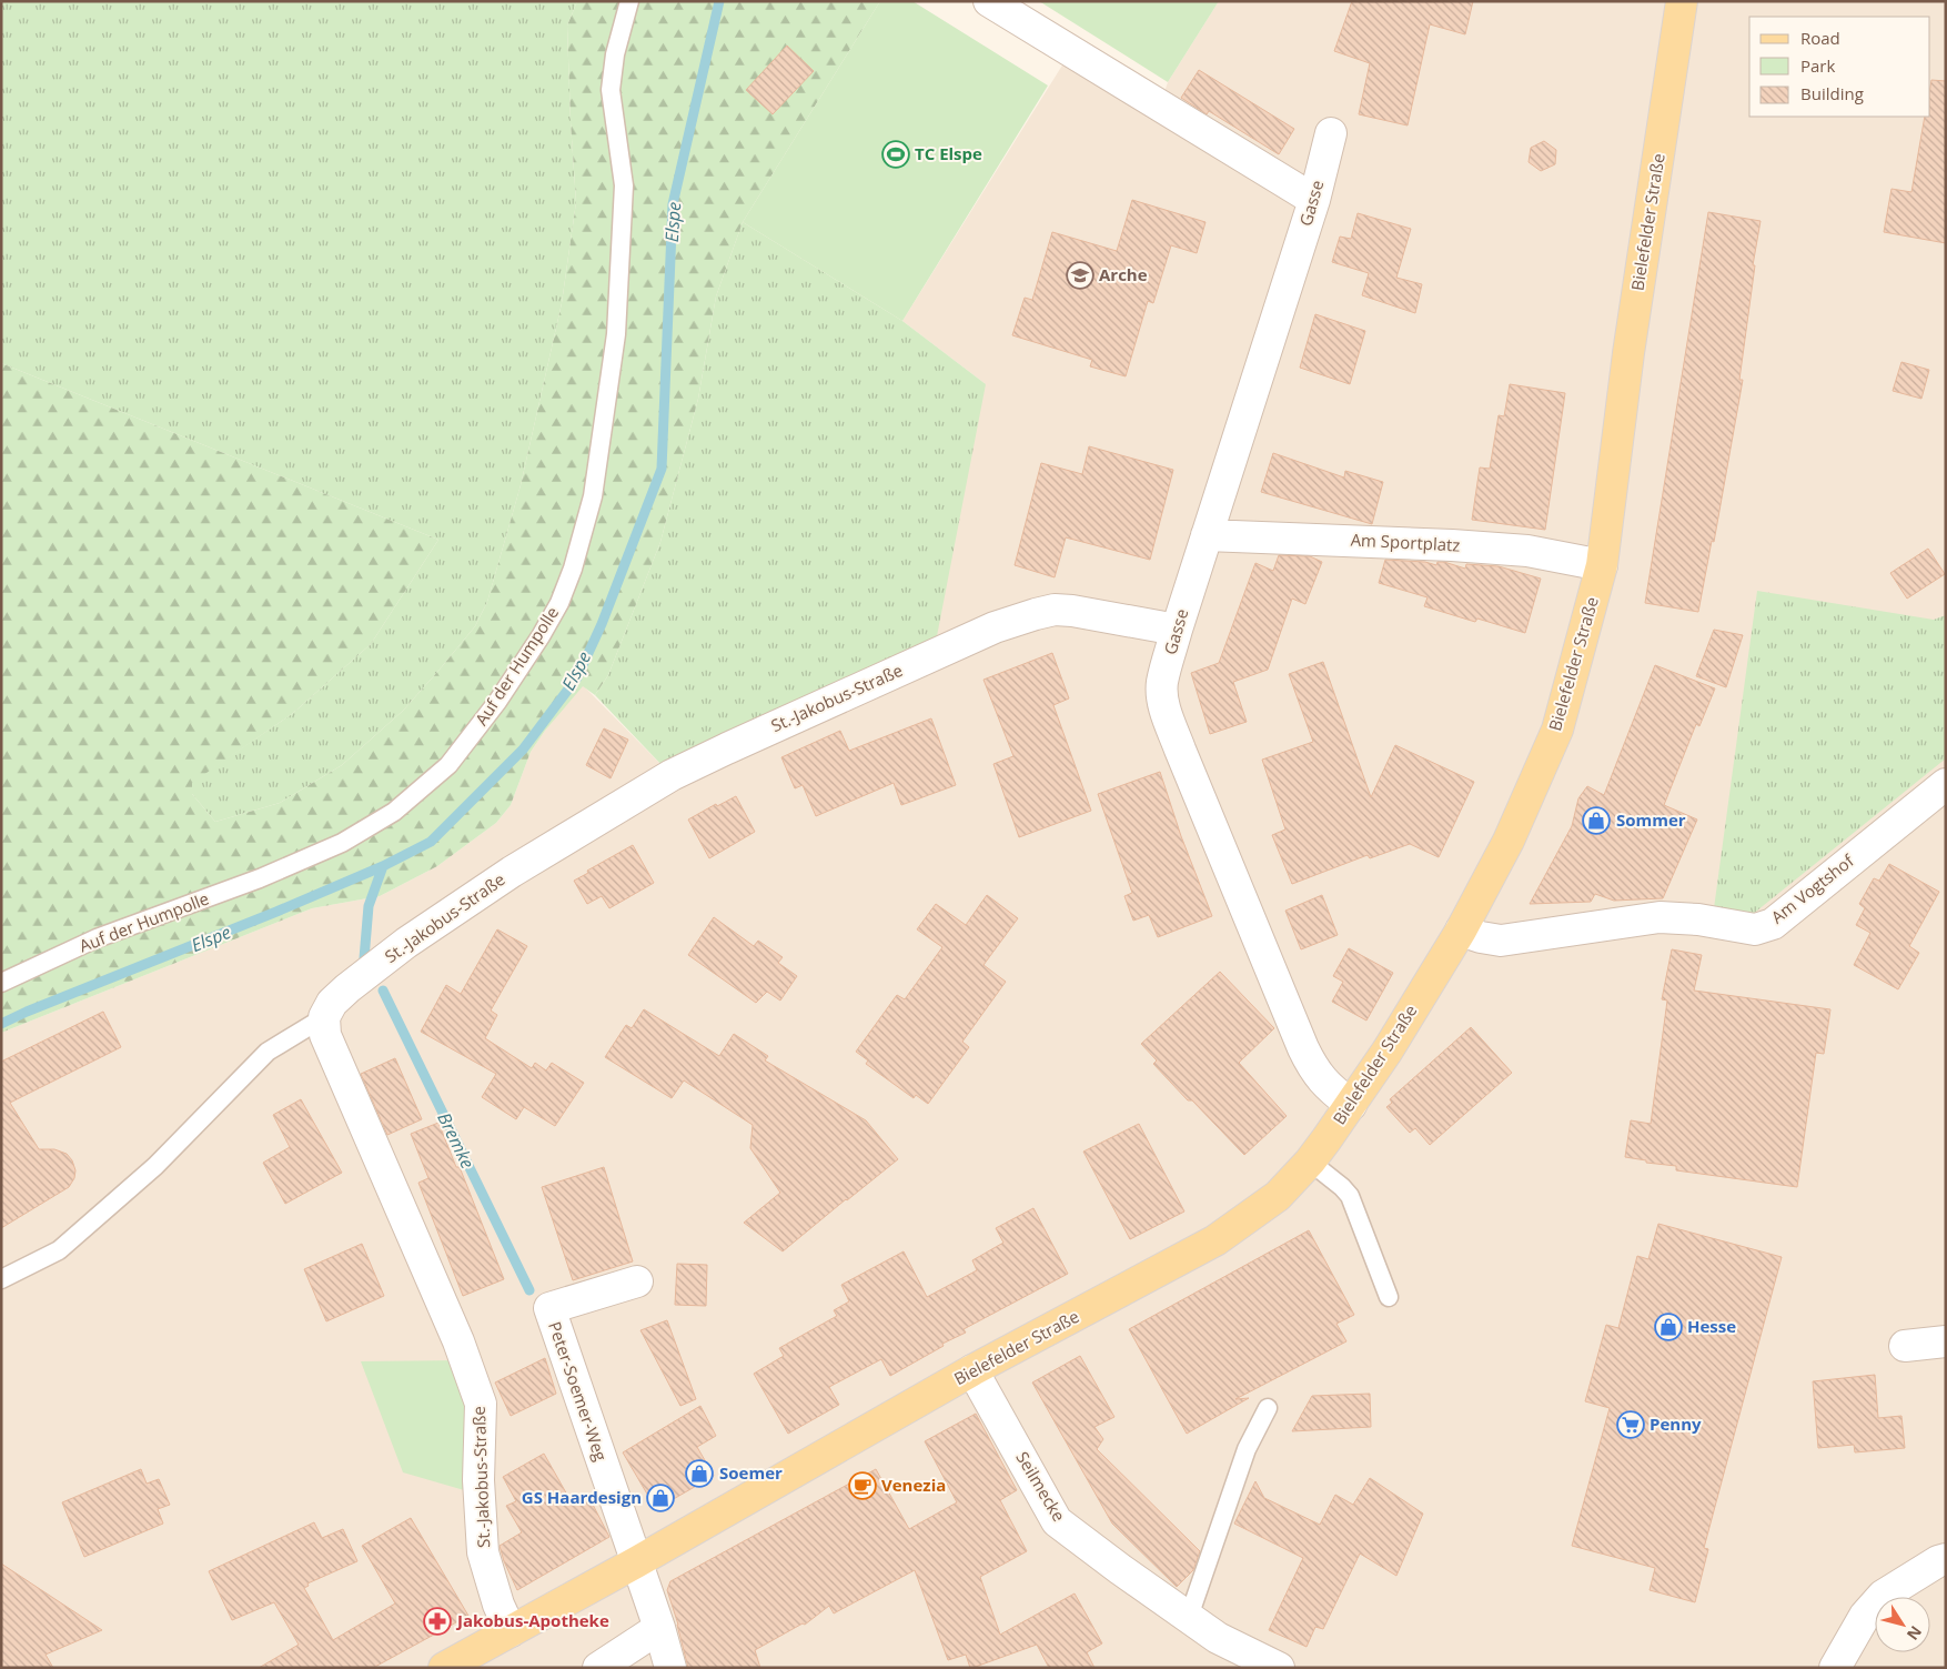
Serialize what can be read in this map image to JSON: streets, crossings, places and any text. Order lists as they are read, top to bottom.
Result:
{
  "streets": {
    "main road": ["Bielefelder Straße"],
    "street": [
      "Gasse",
      "Am Sportplatz",
      "St.-Jakobus-Straße",
      "Am Vogtshof",
      "Peter-Soemer-Weg",
      "Seilmecke"
    ],
    "lane": ["Auf der Humpolle"]
  },
  "crossings": [
    ["Gasse", "Bielefelder Straße"],
    ["Gasse", "Am Sportplatz"],
    ["Gasse", "St.-Jakobus-Straße"],
    ["Bielefelder Straße", "Am Sportplatz"],
    ["Bielefelder Straße", "St.-Jakobus-Straße"],
    ["Bielefelder Straße", "Am Vogtshof"],
    ["Bielefelder Straße", "Peter-Soemer-Weg"],
    ["Bielefelder Straße", "Seilmecke"]
  ],
  "water": ["Elspe", "Bremke"],
  "places": {
    "sports": ["TC Elspe"],
    "school or university": ["Arche"],
    "shop": [
      "Sommer",
      "Hesse",
      "Soemer",
      "GS Haardesign"
    ],
    "supermarket": ["Penny"],
    "cafe": ["Venezia"],
    "pharmacy": ["Jakobus-Apotheke"]
  },
  "legend": ["Road", "Park", "Building"],
  "north": "bottom right"
}
